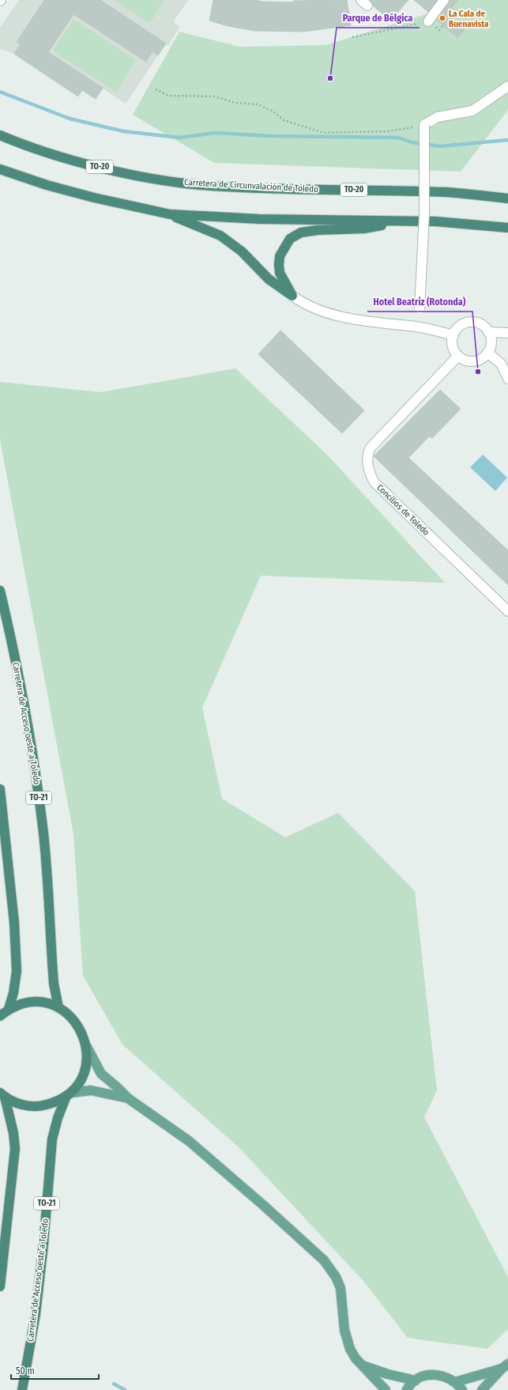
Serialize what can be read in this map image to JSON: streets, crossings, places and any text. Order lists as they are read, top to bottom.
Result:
{
  "streets": {
    "highway": [
      "TO-20",
      "Carretera de Circunvalación de Toledo",
      "Carretera de Acceso oeste a Toledo",
      "TO-21"
    ],
    "street": ["Concilios de Toledo"]
  },
  "places": ["La Cala de Buenavista", "Parque de Bélgica", "Hotel Beatriz (Rotonda)"],
  "scale_bar": "50 m"
}
